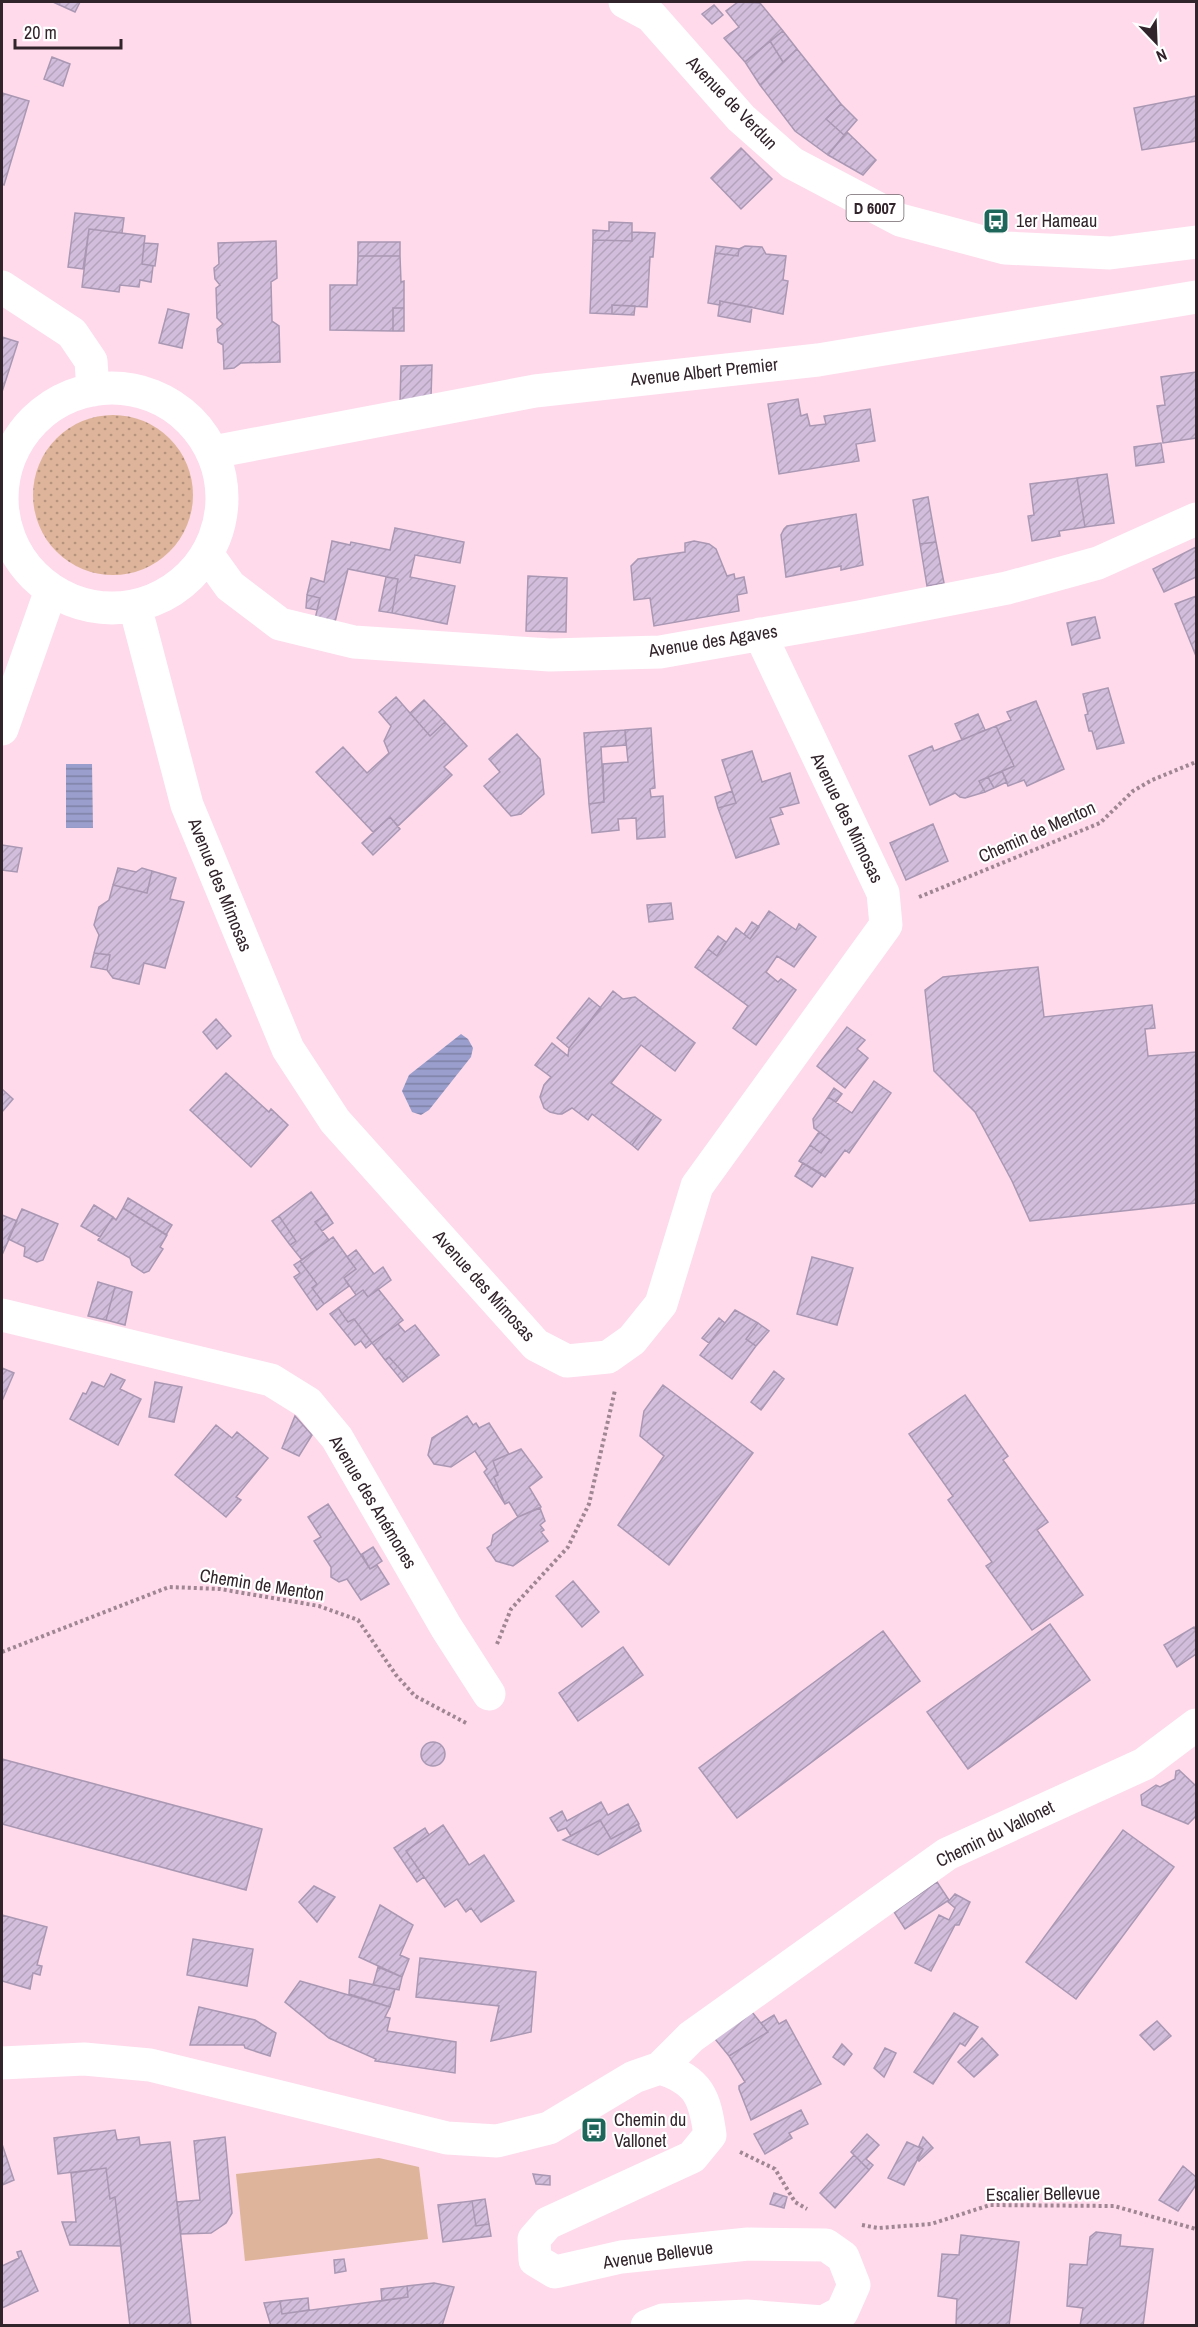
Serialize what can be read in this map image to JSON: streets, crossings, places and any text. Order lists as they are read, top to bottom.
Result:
{
  "streets": {
    "street": [
      "Avenue de Verdun",
      "D 6007",
      "Avenue Albert Premier",
      "Avenue des Agaves",
      "Avenue des Mimosas",
      "Avenue des Anémones",
      "Chemin du Vallonet",
      "Avenue Bellevue"
    ],
    "path": ["Chemin de Menton", "Escalier Bellevue"]
  },
  "crossings": [
    ["Avenue des Agaves", "Avenue des Mimosas"],
    ["Avenue des Mimosas", "Chemin de Menton"],
    ["Chemin de Menton", "Avenue des Anémones"],
    ["Chemin du Vallonet", "Avenue Bellevue"]
  ],
  "places": {
    "bus stop": ["1er Hameau", "Chemin du Vallonet"]
  },
  "scale_bar": "20 m",
  "north": "bottom right"
}
